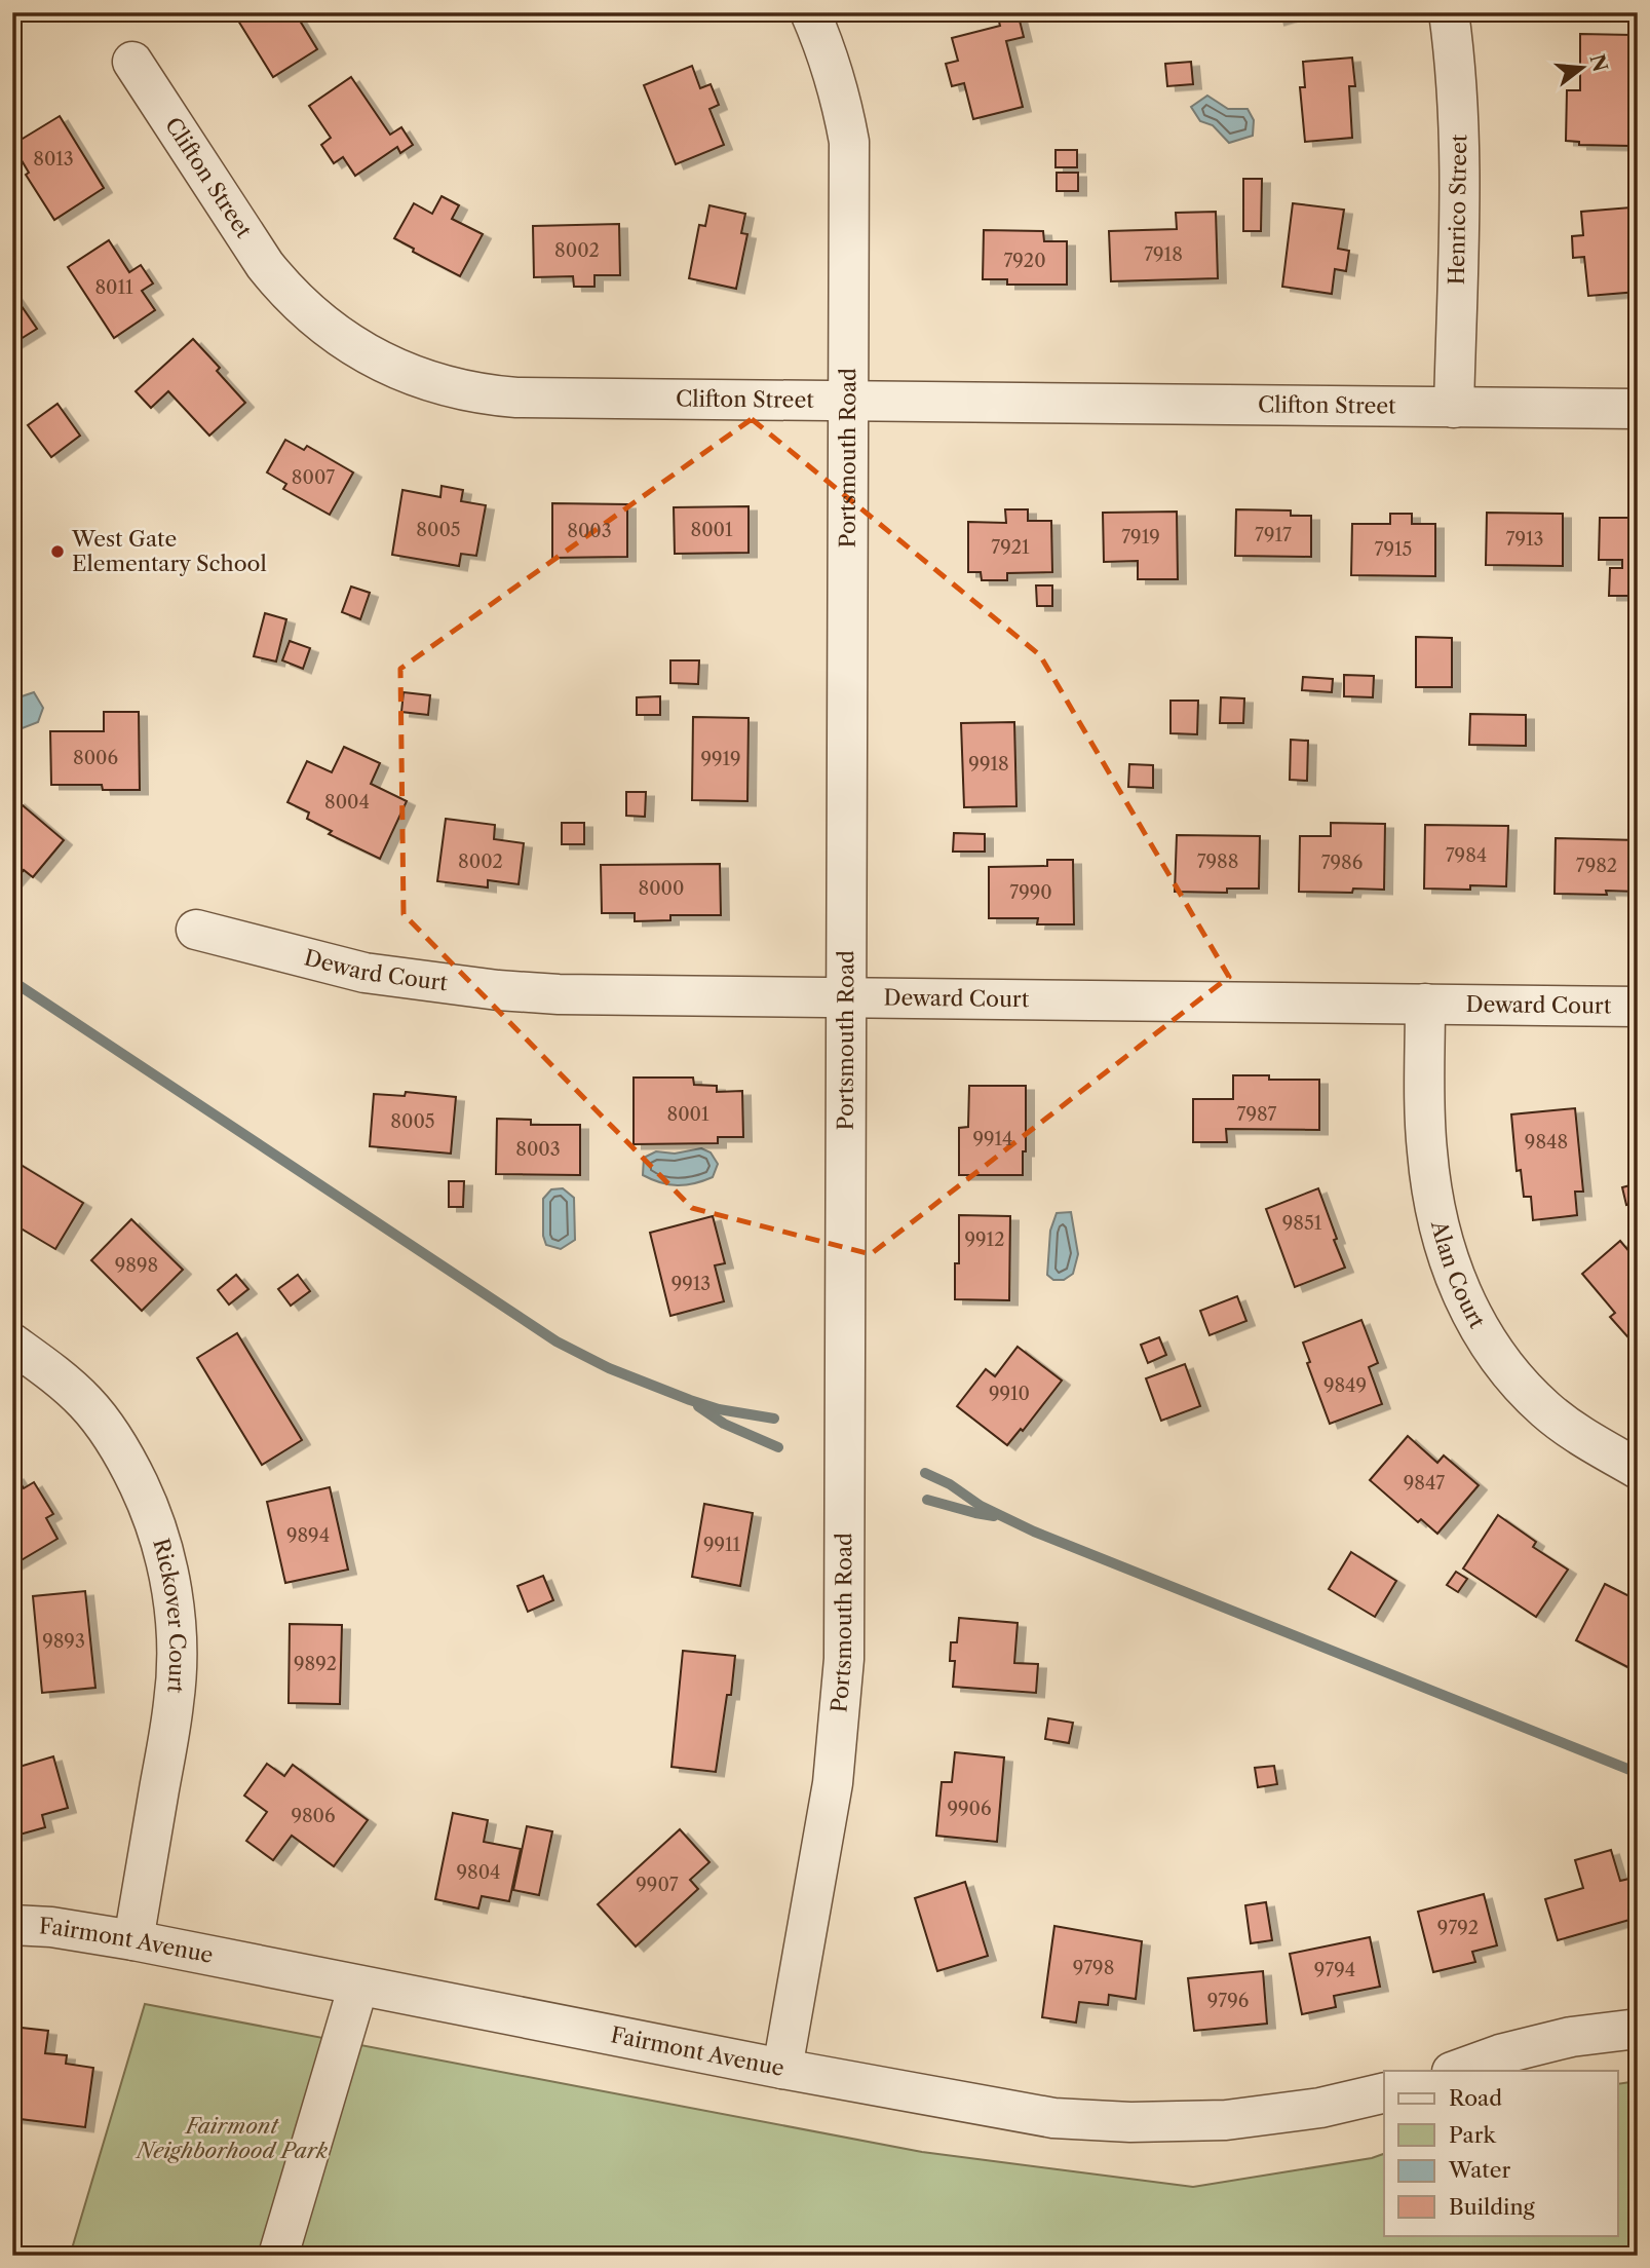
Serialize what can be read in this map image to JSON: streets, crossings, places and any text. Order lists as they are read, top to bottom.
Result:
{
  "streets": {
    "street": [
      "Clifton Street",
      "Henrico Street",
      "Portsmouth Road",
      "Deward Court",
      "Alan Court",
      "Rickover Court",
      "Fairmont Avenue"
    ]
  },
  "crossings": [
    ["Clifton Street", "Henrico Street"],
    ["Clifton Street", "Portsmouth Road"],
    ["Portsmouth Road", "Deward Court"],
    ["Portsmouth Road", "Fairmont Avenue"],
    ["Deward Court", "Alan Court"],
    ["Rickover Court", "Fairmont Avenue"]
  ],
  "parks": ["Fairmont Neighborhood Park"],
  "places": ["West Gate Elementary School"],
  "house_numbers": [
    "8013",
    "8002",
    "7918",
    "7920",
    "8011",
    "8007",
    "8005",
    "8001",
    "8003",
    "7917",
    "7919",
    "7913",
    "7921",
    "7915",
    "8006",
    "9919",
    "9918",
    "8004",
    "7984",
    "8002",
    "7988",
    "7986",
    "7982",
    "8000",
    "7990",
    "8001",
    "7987",
    "8005",
    "9914",
    "9848",
    "8003",
    "9851",
    "9912",
    "9898",
    "9913",
    "9849",
    "9910",
    "9847",
    "9894",
    "9911",
    "9893",
    "9892",
    "9906",
    "9806",
    "9804",
    "9907",
    "9792",
    "9798",
    "9794",
    "9796"
  ],
  "legend": [
    "Road",
    "Park",
    "Water",
    "Building"
  ],
  "north": "right"
}
